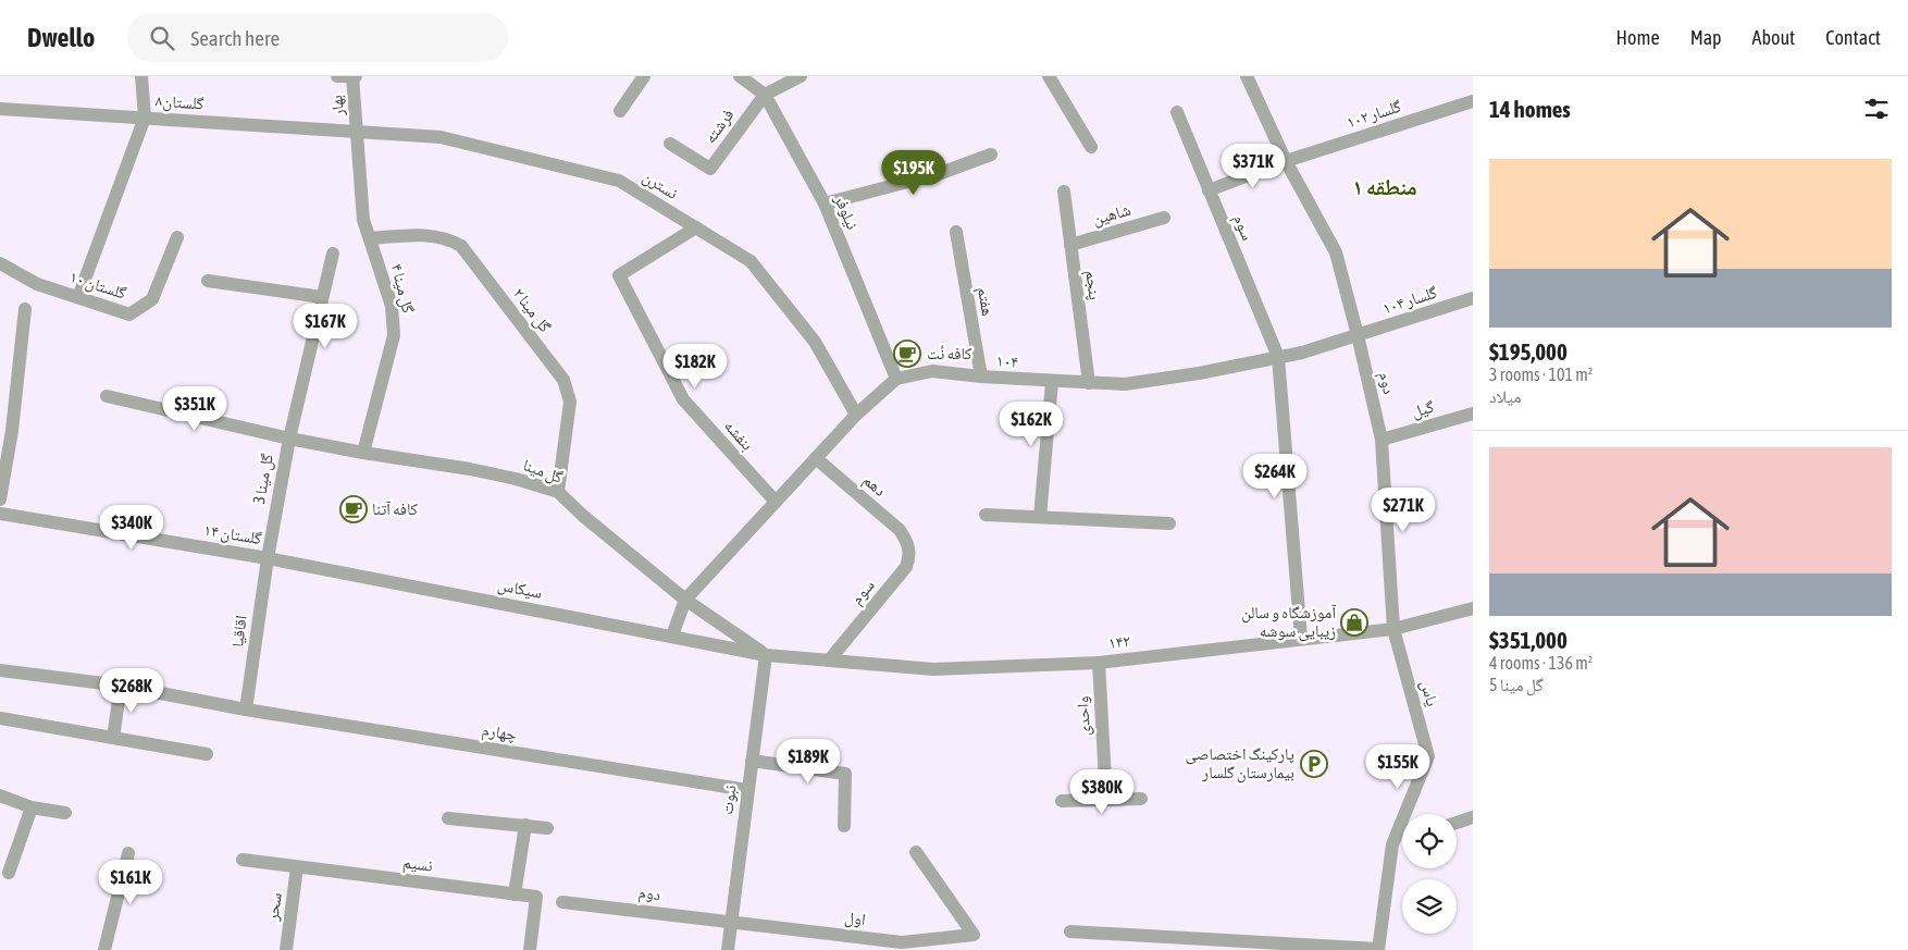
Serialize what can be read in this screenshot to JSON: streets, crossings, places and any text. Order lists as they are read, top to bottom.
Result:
{
  "streets": {
    "street": [
      "گلستان۸",
      "بهار",
      "گلسار ۱۰۲",
      "فرشته",
      "نسترن",
      "نیلوفر",
      "شاهین",
      "سوم",
      "گلستان ۱۰",
      "پنجم",
      "گل مینا ۴",
      "گلسار ۱۰۴",
      "هفتم",
      "گل مینا ۲",
      "۱۰۴",
      "دوم",
      "گیل",
      "بنفشه",
      "گل مینا",
      "گل مینا 3",
      "دهم",
      "گلستان ۱۴",
      "سیکاس",
      "اقاقیا",
      "۱۴۲",
      "یاس",
      "واحدی",
      "چهارم",
      "نبوت",
      "نسیم",
      "سحر",
      "اول"
    ]
  },
  "crossings": [
    ["گلستان۸", "بهار"],
    ["گلستان۸", "نسترن"],
    ["گلستان۸", "گل مینا ۴"],
    ["بهار", "نسترن"],
    ["بهار", "گل مینا ۴"],
    ["گلسار ۱۰۲", "سوم"],
    ["گلسار ۱۰۲", "دوم"],
    ["فرشته", "نیلوفر"],
    ["نسترن", "گل مینا ۴"],
    ["نسترن", "بنفشه"],
    ["نیلوفر", "۱۰۴"],
    ["شاهین", "پنجم"],
    ["سوم", "۱۰۴"],
    ["سوم", "دهم"],
    ["سوم", "۱۴۲"],
    ["پنجم", "۱۰۴"],
    ["گل مینا ۴", "گل مینا ۲"],
    ["گل مینا ۴", "گل مینا"],
    ["گلسار ۱۰۴", "۱۰۴"],
    ["گلسار ۱۰۴", "دوم"],
    ["هفتم", "۱۰۴"],
    ["گل مینا ۲", "گل مینا"],
    ["۱۰۴", "دوم"],
    ["دوم", "گیل"],
    ["دوم", "یاس"],
    ["دوم", "نبوت"],
    ["دوم", "اول"],
    ["گیل", "یاس"],
    ["گل مینا", "گل مینا 3"],
    ["گل مینا", "سیکاس"],
    ["گل مینا", "۱۴۲"],
    ["گل مینا", "نبوت"],
    ["گل مینا 3", "گلستان ۱۴"],
    ["گل مینا 3", "سیکاس"],
    ["گل مینا 3", "اقاقیا"],
    ["گلستان ۱۴", "سیکاس"],
    ["گلستان ۱۴", "اقاقیا"],
    ["سیکاس", "اقاقیا"],
    ["سیکاس", "۱۴۲"],
    ["سیکاس", "نبوت"],
    ["اقاقیا", "چهارم"],
    ["۱۴۲", "یاس"],
    ["۱۴۲", "واحدی"],
    ["۱۴۲", "نبوت"],
    ["چهارم", "نبوت"],
    ["نبوت", "اول"],
    ["نسیم", "سحر"]
  ],
  "districts": ["منطقه ۱"],
  "places": {
    "cafe": ["کافه نُت", "کافه آتنا"],
    "shop": ["آموزشگاه و سالن زیبایی سوشه"],
    "parking": ["پارکینگ اختصاصی بیمارستان گلسار"]
  },
  "page": {
    "header": "Dwello",
    "search": "Search here",
    "nav": [
      "Home",
      "Map",
      "About",
      "Contact"
    ],
    "heading": "14 homes",
    "list": [
      {
        "name": "$195,000",
        "note": "3 rooms · 101 m² · میلاد"
      },
      {
        "name": "$351,000",
        "note": "4 rooms · 136 m² · گل مینا 5"
      }
    ],
    "price": [
      "$371K",
      "$195K",
      "$167K",
      "$182K",
      "$351K",
      "$162K",
      "$264K",
      "$271K",
      "$340K",
      "$268K",
      "$189K",
      "$155K",
      "$380K",
      "$161K"
    ]
  }
}
